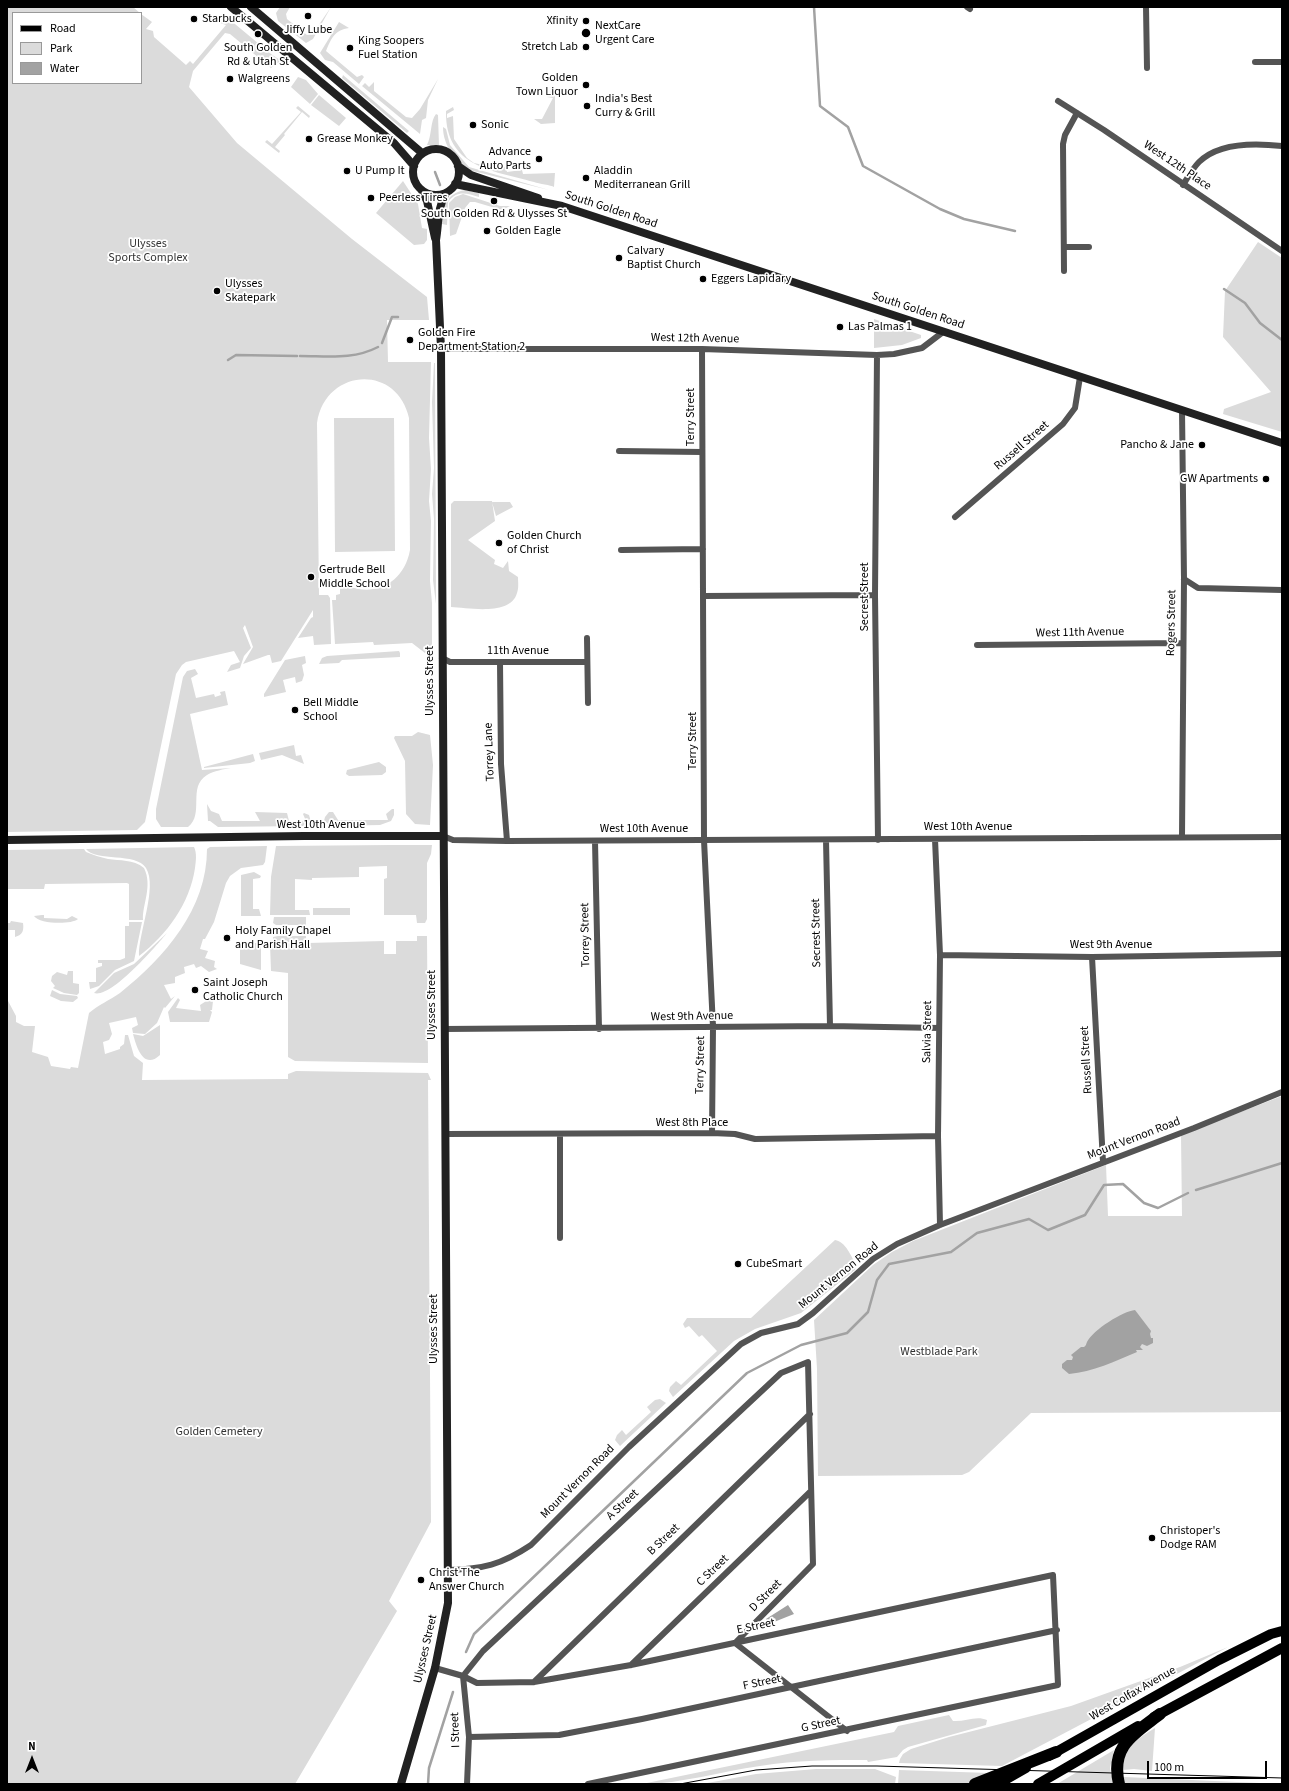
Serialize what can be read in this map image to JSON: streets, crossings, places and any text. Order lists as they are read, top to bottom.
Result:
{
  "streets": {
    "main road": ["West Colfax Avenue"],
    "street": [
      "West 12th Place",
      "South Golden Road",
      "West 12th Avenue",
      "Terry Street",
      "Russell Street",
      "Secrest Street",
      "Rogers Street",
      "West 11th Avenue",
      "11th Avenue",
      "Ulysses Street",
      "Torrey Lane",
      "West 10th Avenue",
      "Torrey Street",
      "West 9th Avenue",
      "Salvia Street",
      "West 8th Place",
      "Mount Vernon Road",
      "A Street",
      "B Street",
      "C Street",
      "D Street",
      "E Street",
      "F Street",
      "G Street",
      "I Street"
    ]
  },
  "crossings": [
    ["South Golden Road", "West 12th Avenue"],
    ["South Golden Road", "Russell Street"],
    ["South Golden Road", "Rogers Street"],
    ["South Golden Road", "Ulysses Street"],
    ["West 12th Avenue", "Terry Street"],
    ["West 12th Avenue", "Secrest Street"],
    ["West 12th Avenue", "Ulysses Street"],
    ["Terry Street", "West 10th Avenue"],
    ["Terry Street", "West 9th Avenue"],
    ["Terry Street", "West 8th Place"],
    ["Russell Street", "West 9th Avenue"],
    ["Russell Street", "Mount Vernon Road"],
    ["Secrest Street", "West 10th Avenue"],
    ["Secrest Street", "West 9th Avenue"],
    ["Rogers Street", "West 11th Avenue"],
    ["Rogers Street", "West 10th Avenue"],
    ["11th Avenue", "Ulysses Street"],
    ["11th Avenue", "Torrey Lane"],
    ["Ulysses Street", "West 10th Avenue"],
    ["Ulysses Street", "West 9th Avenue"],
    ["Ulysses Street", "West 8th Place"],
    ["Ulysses Street", "Mount Vernon Road"],
    ["Ulysses Street", "E Street"],
    ["Torrey Lane", "West 10th Avenue"],
    ["West 10th Avenue", "Torrey Street"],
    ["West 10th Avenue", "Salvia Street"],
    ["Torrey Street", "West 9th Avenue"],
    ["West 9th Avenue", "Salvia Street"],
    ["Salvia Street", "West 8th Place"],
    ["Salvia Street", "Mount Vernon Road"],
    ["A Street", "B Street"],
    ["A Street", "E Street"],
    ["A Street", "I Street"],
    ["B Street", "E Street"],
    ["C Street", "D Street"],
    ["C Street", "E Street"],
    ["D Street", "E Street"],
    ["E Street", "F Street"],
    ["E Street", "G Street"],
    ["E Street", "I Street"],
    ["F Street", "G Street"],
    ["F Street", "I Street"]
  ],
  "parks": ["Ulysses Sports Complex", "Westblade Park", "Golden Cemetery"],
  "places": [
    "Jiffy Lube",
    "Starbucks",
    "Xfinity",
    "NextCare Urgent Care",
    "South Golden Rd & Utah St",
    "Stretch Lab",
    "King Soopers Fuel Station",
    "Walgreens",
    "Golden Town Liquor",
    "India's Best Curry & Grill",
    "Sonic",
    "Grease Monkey",
    "Advance Auto Parts",
    "U Pump It",
    "Aladdin Mediterranean Grill",
    "Peerless Tires",
    "South Golden Rd & Ulysses St",
    "Golden Eagle",
    "Calvary Baptist Church",
    "Eggers Lapidary",
    "Ulysses Skatepark",
    "Las Palmas 1",
    "Golden Fire Department Station 2",
    "Pancho & Jane",
    "GW Apartments",
    "Golden Church of Christ",
    "Gertrude Bell Middle School",
    "Bell Middle School",
    "Holy Family Chapel and Parish Hall",
    "Saint Joseph Catholic Church",
    "CubeSmart",
    "Christoper's Dodge RAM",
    "Christ The Answer Church"
  ],
  "legend": ["Road", "Park", "Water"],
  "scale_bar": "100 m",
  "north": "top"
}
